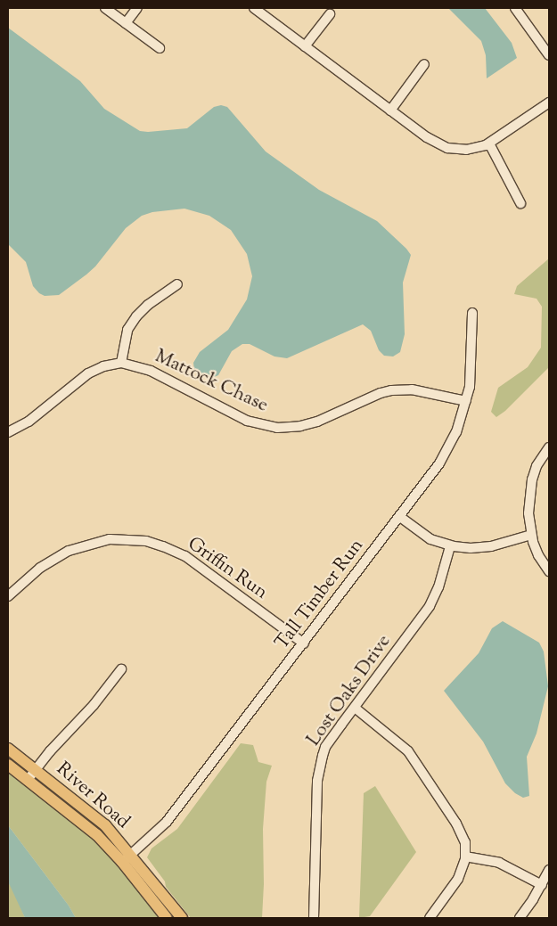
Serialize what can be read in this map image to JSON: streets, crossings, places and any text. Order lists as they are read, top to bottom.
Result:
{
  "streets": {
    "main road": ["River Road"],
    "street": [
      "Mattock Chase",
      "Griffin Run",
      "Tall Timber Run",
      "Lost Oaks Drive"
    ]
  },
  "crossings": [
    ["Mattock Chase", "Tall Timber Run"],
    ["Griffin Run", "Tall Timber Run"],
    ["Tall Timber Run", "River Road"]
  ]
}
